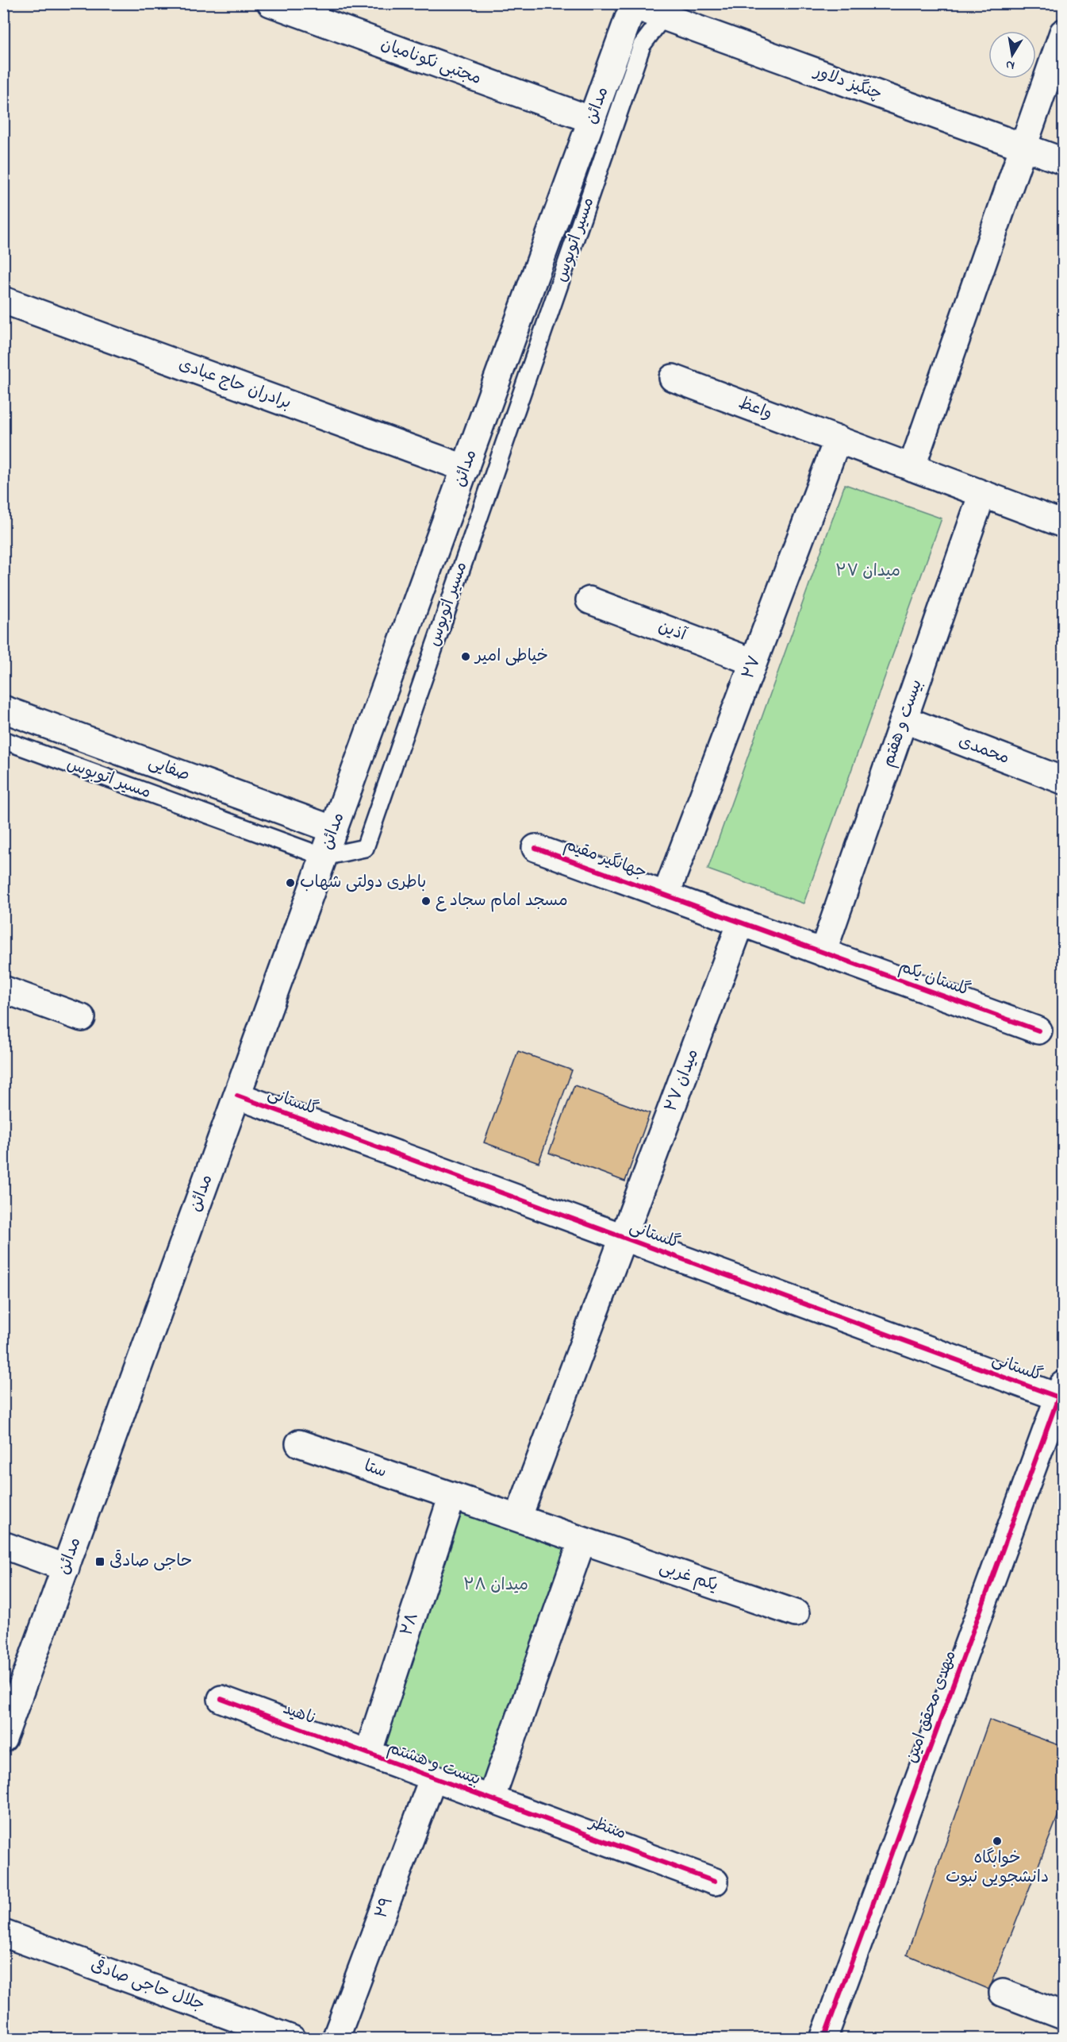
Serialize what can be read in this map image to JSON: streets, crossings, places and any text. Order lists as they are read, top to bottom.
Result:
{
  "streets": {
    "street": [
      "مجتبی نکونامیان",
      "چنگیز دلاور",
      "مدائن",
      "برادران حاج عبادی",
      "واعظ",
      "آذین",
      "۲۷",
      "بیست و هفتم",
      "محمدی",
      "صفایی",
      "جهانگیر مقیم",
      "گلستان یکم",
      "میدان ۲۷",
      "گلستانی",
      "ستا",
      "یکم غربی",
      "۲۸",
      "مهدی محقق امین",
      "ناهید",
      "بیست و هشتم",
      "منتظر",
      "۲۹",
      "جلال حاجی صادقی"
    ],
    "lane": ["مسیر اتوبوس"]
  },
  "crossings": [
    ["مجتبی نکونامیان", "مدائن"],
    ["چنگیز دلاور", "مدائن"],
    ["چنگیز دلاور", "مسیر اتوبوس"],
    ["مدائن", "مسیر اتوبوس"],
    ["مدائن", "برادران حاج عبادی"],
    ["مدائن", "صفایی"],
    ["مدائن", "گلستانی"],
    ["واعظ", "۲۷"],
    ["واعظ", "بیست و هفتم"],
    ["آذین", "۲۷"],
    ["۲۷", "جهانگیر مقیم"],
    ["بیست و هفتم", "محمدی"],
    ["بیست و هفتم", "گلستان یکم"],
    ["جهانگیر مقیم", "گلستان یکم"],
    ["جهانگیر مقیم", "میدان ۲۷"],
    ["گلستان یکم", "میدان ۲۷"],
    ["میدان ۲۷", "گلستانی"],
    ["گلستانی", "مهدی محقق امین"],
    ["ستا", "۲۸"],
    ["یکم غربی", "بیست و هشتم"],
    ["۲۸", "ناهید"],
    ["۲۸", "بیست و هشتم"],
    ["ناهید", "بیست و هشتم"],
    ["بیست و هشتم", "منتظر"],
    ["بیست و هشتم", "۲۹"]
  ],
  "parks": ["میدان ۲۷", "میدان ۲۸"],
  "places": {
    "other": [
      "خیاطی امیر",
      "باطری دولتی شهاب",
      "مسجد امام سجاد ع",
      "خوابگاه دانشجویی نبوت"
    ],
    "transit": ["حاجی صادقی"]
  },
  "north": "bottom"
}
